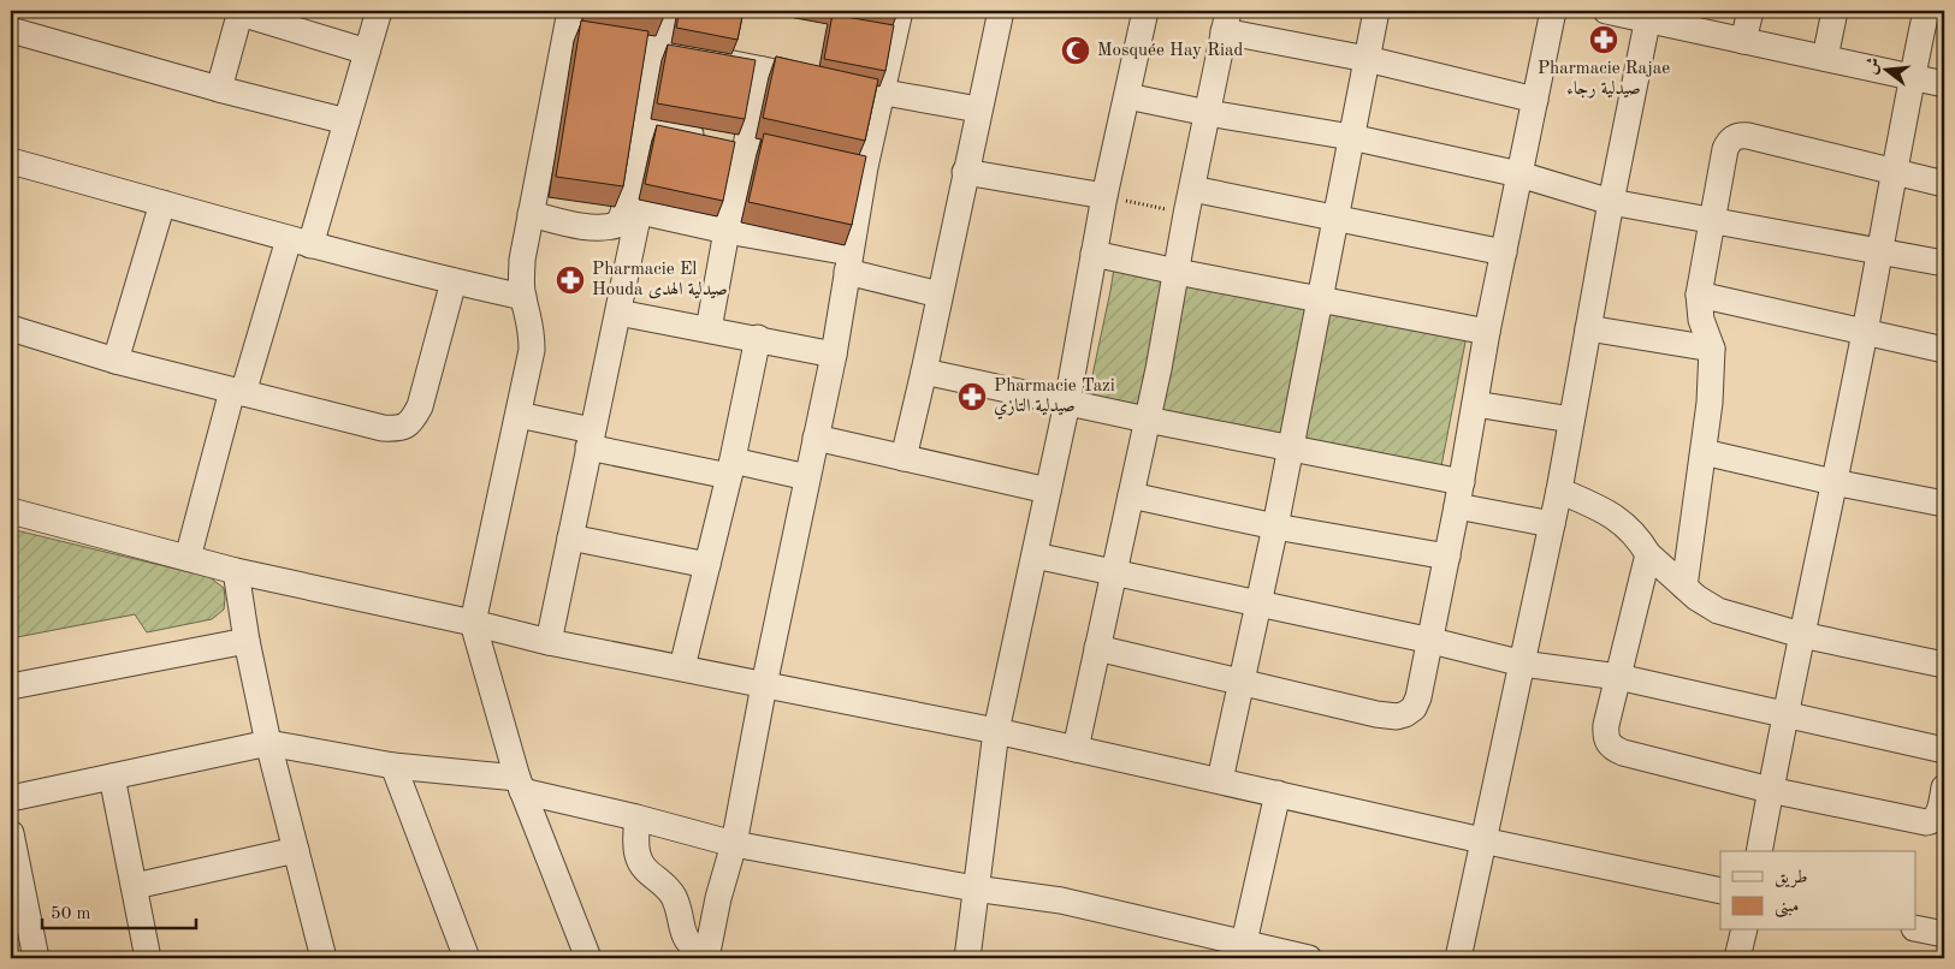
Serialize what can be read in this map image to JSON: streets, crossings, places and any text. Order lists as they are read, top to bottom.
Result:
{
  "places": {
    "pharmacy": ["Pharmacie Rajae صيدلية رجاء", "Pharmacie El Houda صيدلية الهدى", "Pharmacie Tazi صيدلية التازي"],
    "mosque": ["Mosquée Hay Riad"]
  },
  "legend": ["طريق", "مبنى"],
  "scale_bar": "50 m",
  "north": "left"
}
